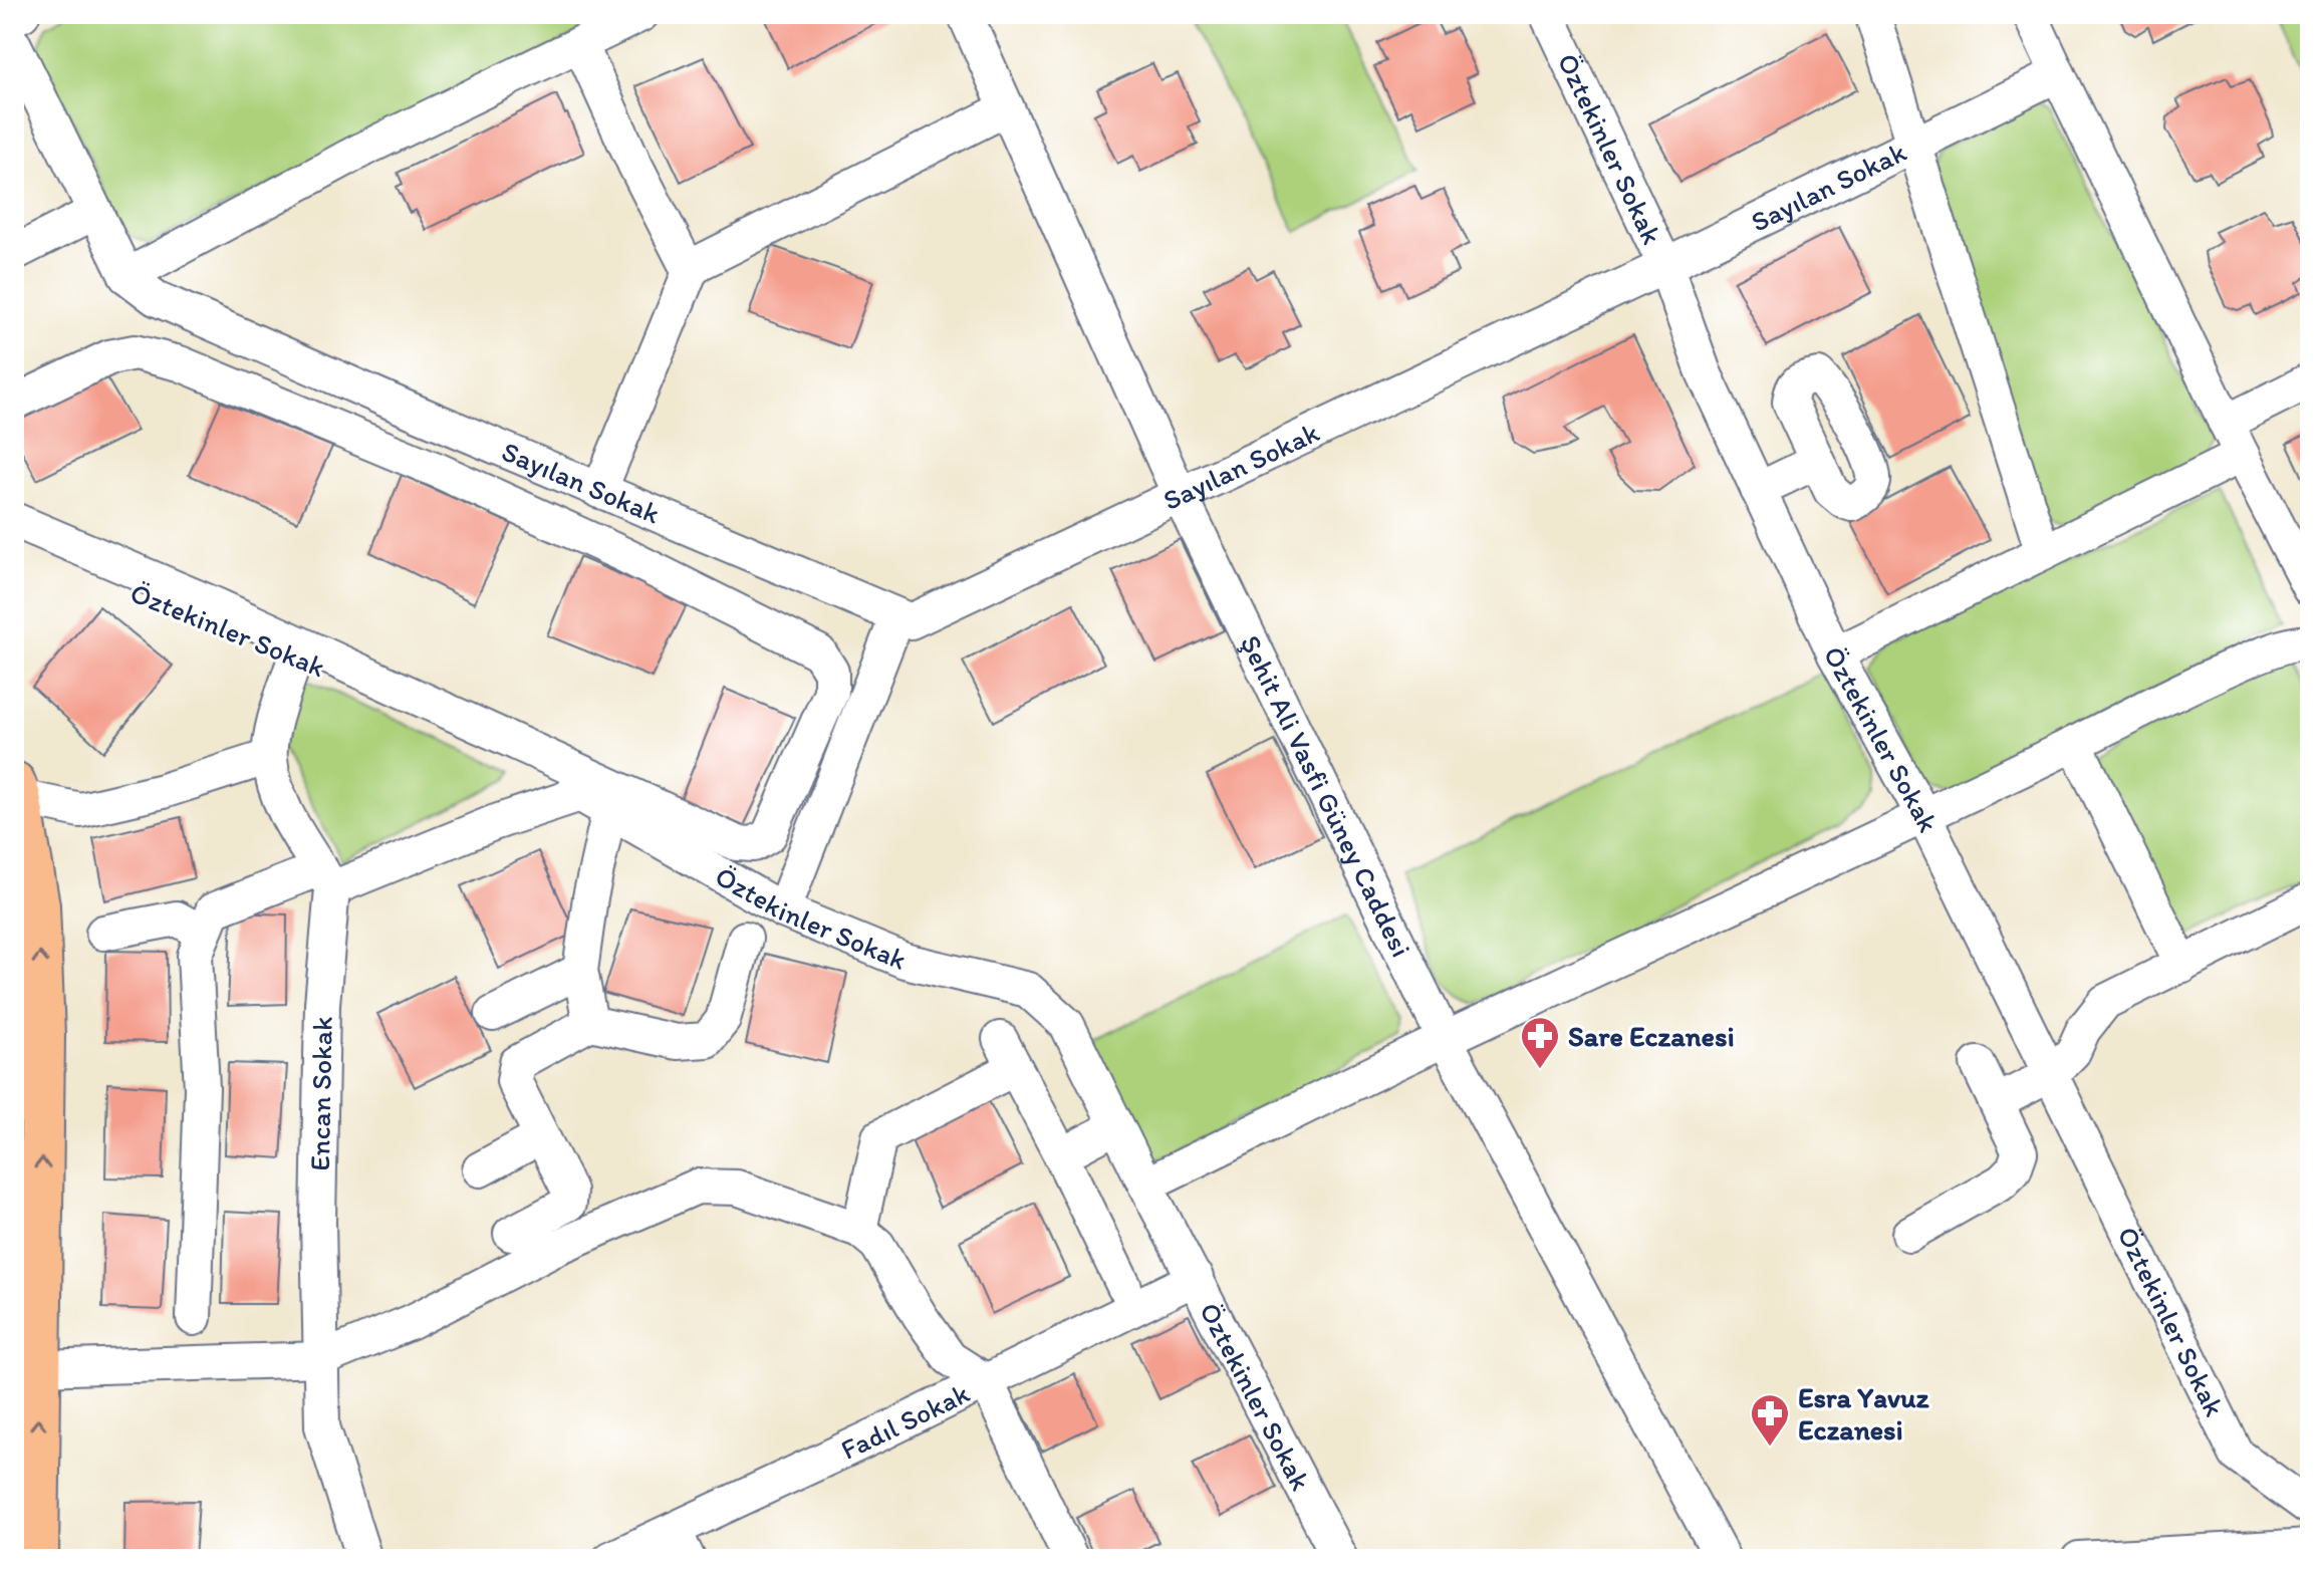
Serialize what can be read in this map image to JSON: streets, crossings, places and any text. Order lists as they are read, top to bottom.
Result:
{
  "streets": {
    "street": [
      "Öztekinler Sokak",
      "Sayılan Sokak",
      "Şehit Ali Vasfi Güney Caddesi",
      "Encan Sokak",
      "Fadıl Sokak"
    ]
  },
  "crossings": [
    ["Öztekinler Sokak", "Sayılan Sokak"],
    ["Öztekinler Sokak", "Fadıl Sokak"],
    ["Sayılan Sokak", "Şehit Ali Vasfi Güney Caddesi"]
  ],
  "places": {
    "pharmacy": ["Sare Eczanesi", "Esra Yavuz Eczanesi"]
  }
}
